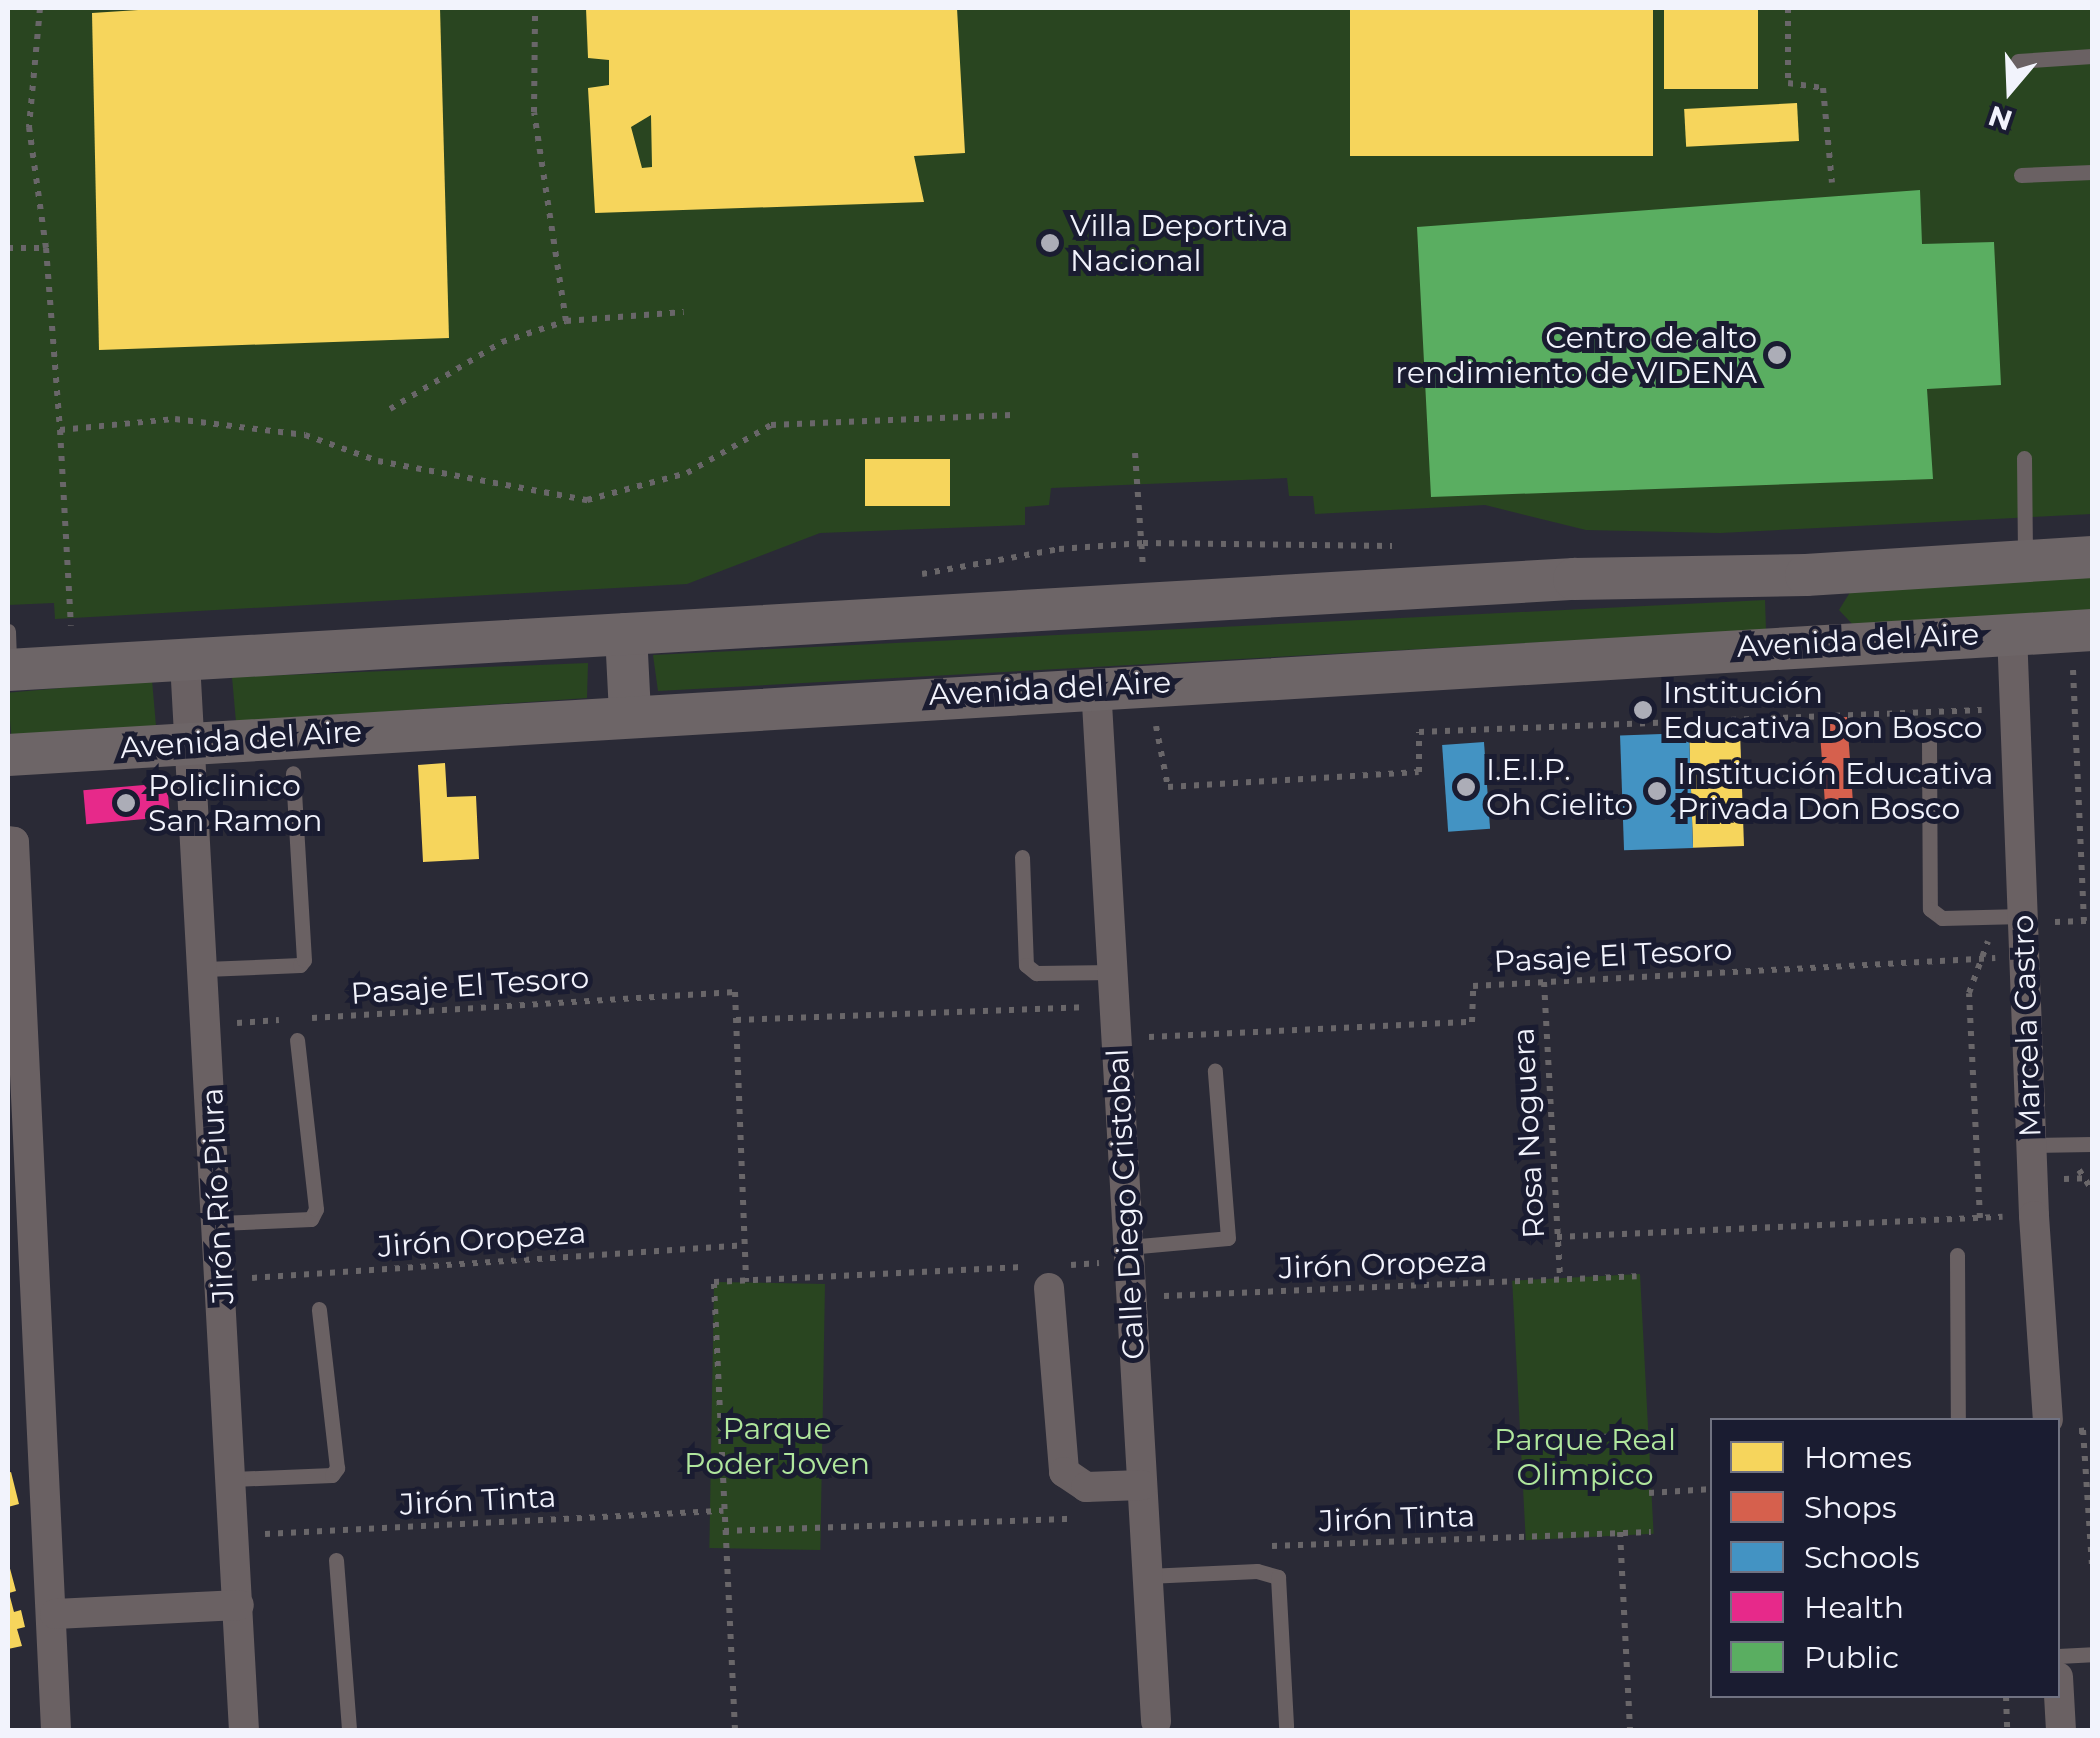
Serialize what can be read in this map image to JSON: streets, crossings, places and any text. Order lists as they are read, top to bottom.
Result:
{
  "streets": {
    "main road": ["Avenida del Aire"],
    "street": ["Marcela Castro", "Jirón Río Piura", "Calle Diego Cristobal"],
    "path": [
      "Pasaje El Tesoro",
      "Rosa Noguera",
      "Jirón Oropeza",
      "Jirón Tinta"
    ]
  },
  "crossings": [
    ["Avenida del Aire", "Marcela Castro"],
    ["Avenida del Aire", "Jirón Río Piura"],
    ["Avenida del Aire", "Calle Diego Cristobal"],
    ["Pasaje El Tesoro", "Marcela Castro"],
    ["Pasaje El Tesoro", "Rosa Noguera"],
    ["Pasaje El Tesoro", "Calle Diego Cristobal"],
    ["Rosa Noguera", "Jirón Oropeza"],
    ["Jirón Río Piura", "Jirón Oropeza"],
    ["Jirón Río Piura", "Jirón Tinta"],
    ["Calle Diego Cristobal", "Jirón Oropeza"]
  ],
  "parks": ["Parque Poder Joven", "Parque Real Olimpico"],
  "places": [
    "Villa Deportiva Nacional",
    "Centro de alto rendimiento de VIDENA",
    "Institución Educativa Don Bosco",
    "I.E.I.P. Oh Cielito",
    "Institución Educativa Privada Don Bosco",
    "Policlinico San Ramon"
  ],
  "legend": [
    "Homes",
    "Shops",
    "Schools",
    "Health",
    "Public"
  ],
  "north": "bottom"
}
